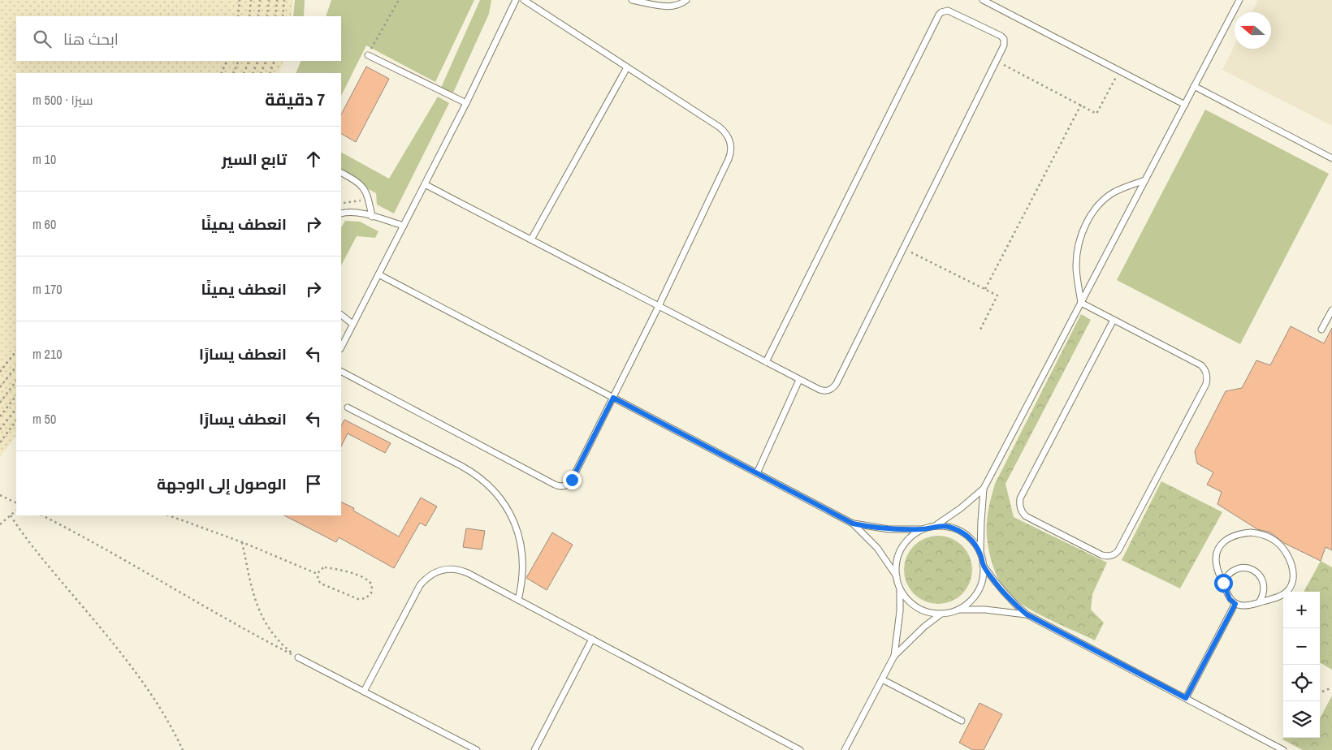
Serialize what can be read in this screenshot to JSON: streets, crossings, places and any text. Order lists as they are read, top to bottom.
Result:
{
  "north": "left",
  "page": {
    "search": "ابحث هنا",
    "heading": ["7 دقيقة", "سيرًا · 500 m"],
    "list": [
      ["تابع السير", "10 m"],
      ["انعطف يمينًا", "60 m"],
      ["انعطف يمينًا", "170 m"],
      ["انعطف يسارًا", "210 m"],
      ["انعطف يسارًا", "50 m"],
      "الوصول إلى الوجهة"
    ],
    "map_buttons": ["+", "−"]
  }
}
